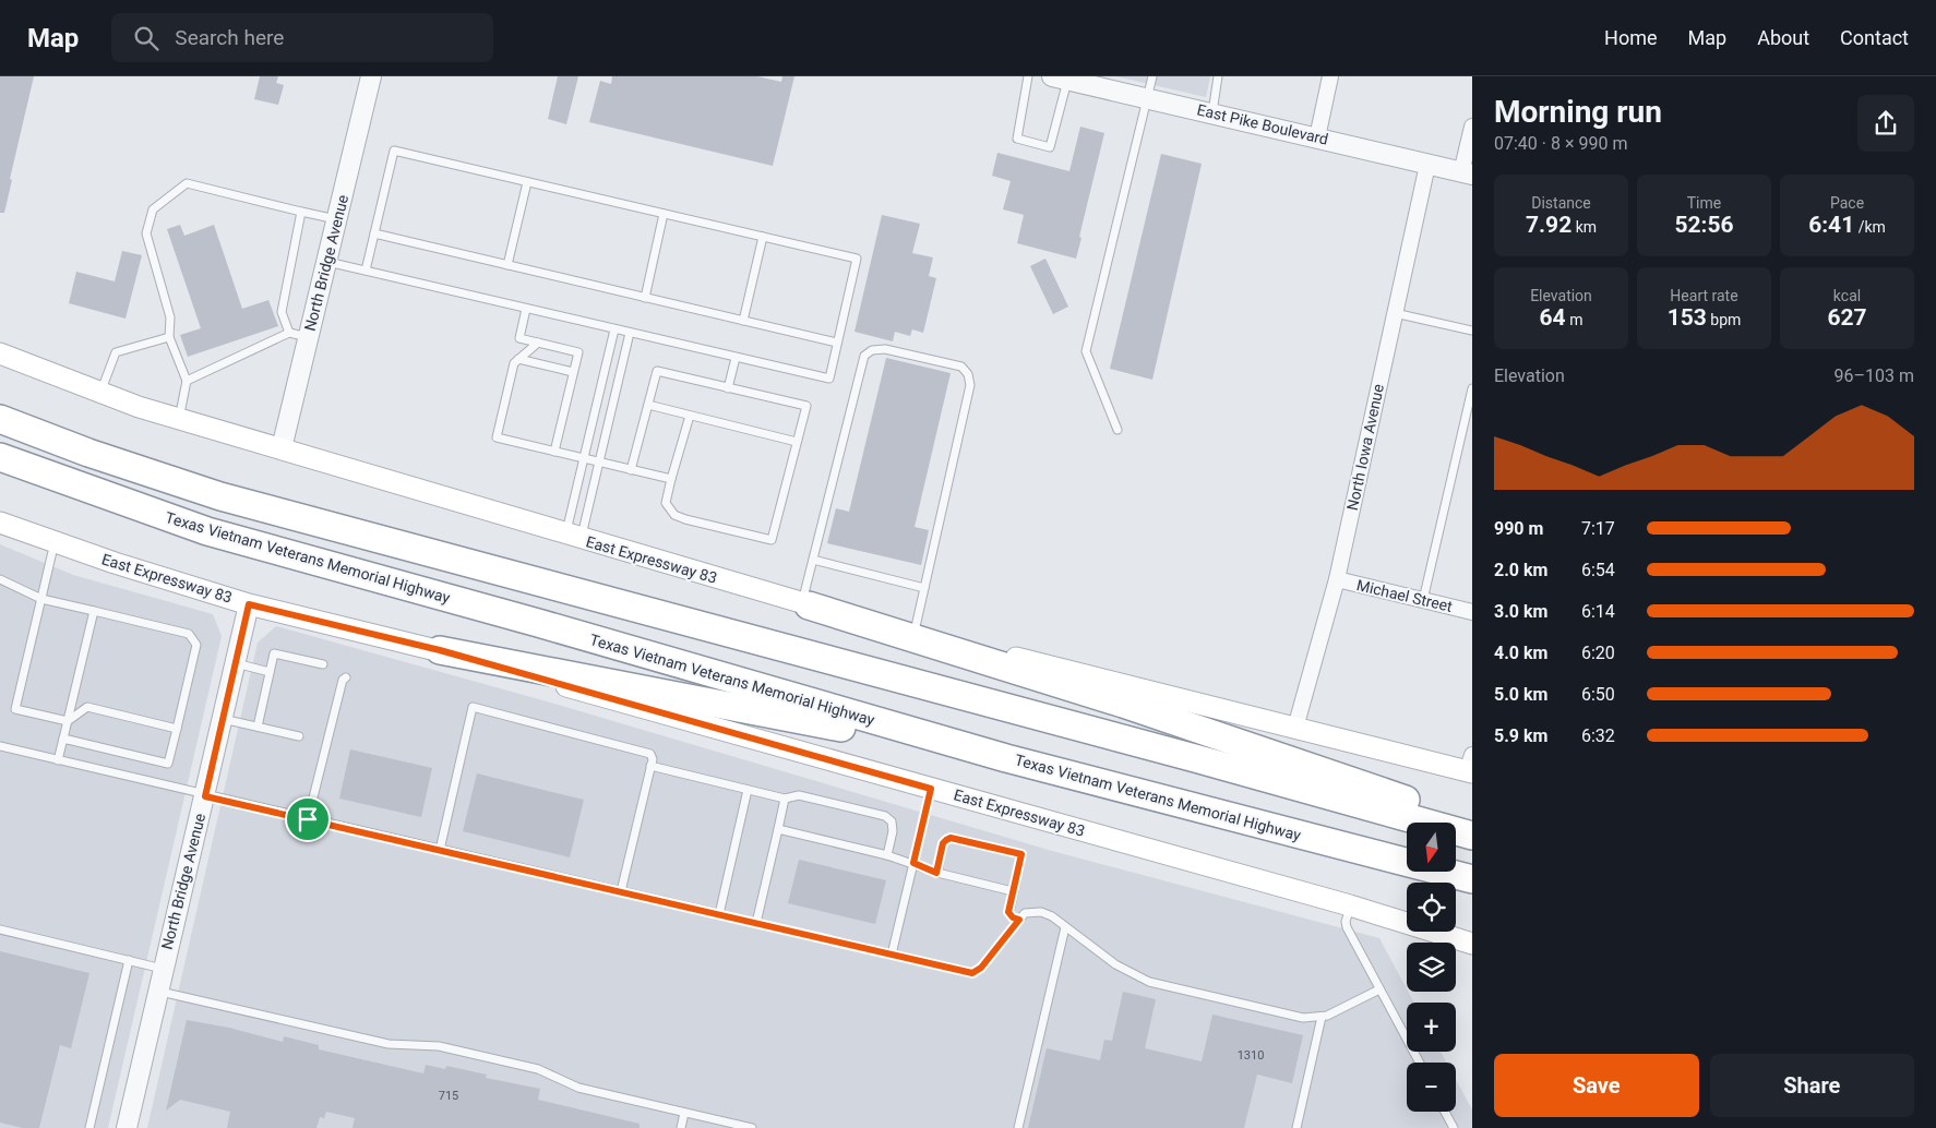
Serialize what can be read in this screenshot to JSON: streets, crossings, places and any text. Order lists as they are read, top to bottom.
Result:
{
  "streets": {
    "highway": ["Texas Vietnam Veterans Memorial Highway"],
    "main road": ["East Expressway 83"],
    "street": [
      "East Pike Boulevard",
      "North Bridge Avenue",
      "North Iowa Avenue",
      "Michael Street"
    ]
  },
  "crossings": [
    ["East Pike Boulevard", "North Iowa Avenue"],
    ["North Bridge Avenue", "East Expressway 83"],
    ["North Iowa Avenue", "East Expressway 83"],
    ["North Iowa Avenue", "Michael Street"]
  ],
  "house_numbers": ["1310", "715"],
  "north": "bottom",
  "page": {
    "header": "Map",
    "search": "Search here",
    "nav": [
      "Home",
      "Map",
      "About",
      "Contact"
    ],
    "heading": ["Morning run", "07:40 · 8 × 990 m"],
    "stats": [
      ["Distance", "7.92 km"],
      ["Time", "52:56"],
      ["Pace", "6:41 /km"],
      ["Elevation", "64 m"],
      ["Heart rate", "153 bpm"],
      ["kcal", "627"]
    ],
    "chart": ["Elevation", "96–103 m"],
    "list": [
      {
        "name": "990 m",
        "note": "7:17"
      },
      {
        "name": "2.0 km",
        "note": "6:54"
      },
      {
        "name": "3.0 km",
        "note": "6:14"
      },
      {
        "name": "4.0 km",
        "note": "6:20"
      },
      {
        "name": "5.0 km",
        "note": "6:50"
      },
      {
        "name": "5.9 km",
        "note": "6:32"
      }
    ],
    "map_buttons": ["+", "−"],
    "buttons": ["Save", "Share"]
  }
}
